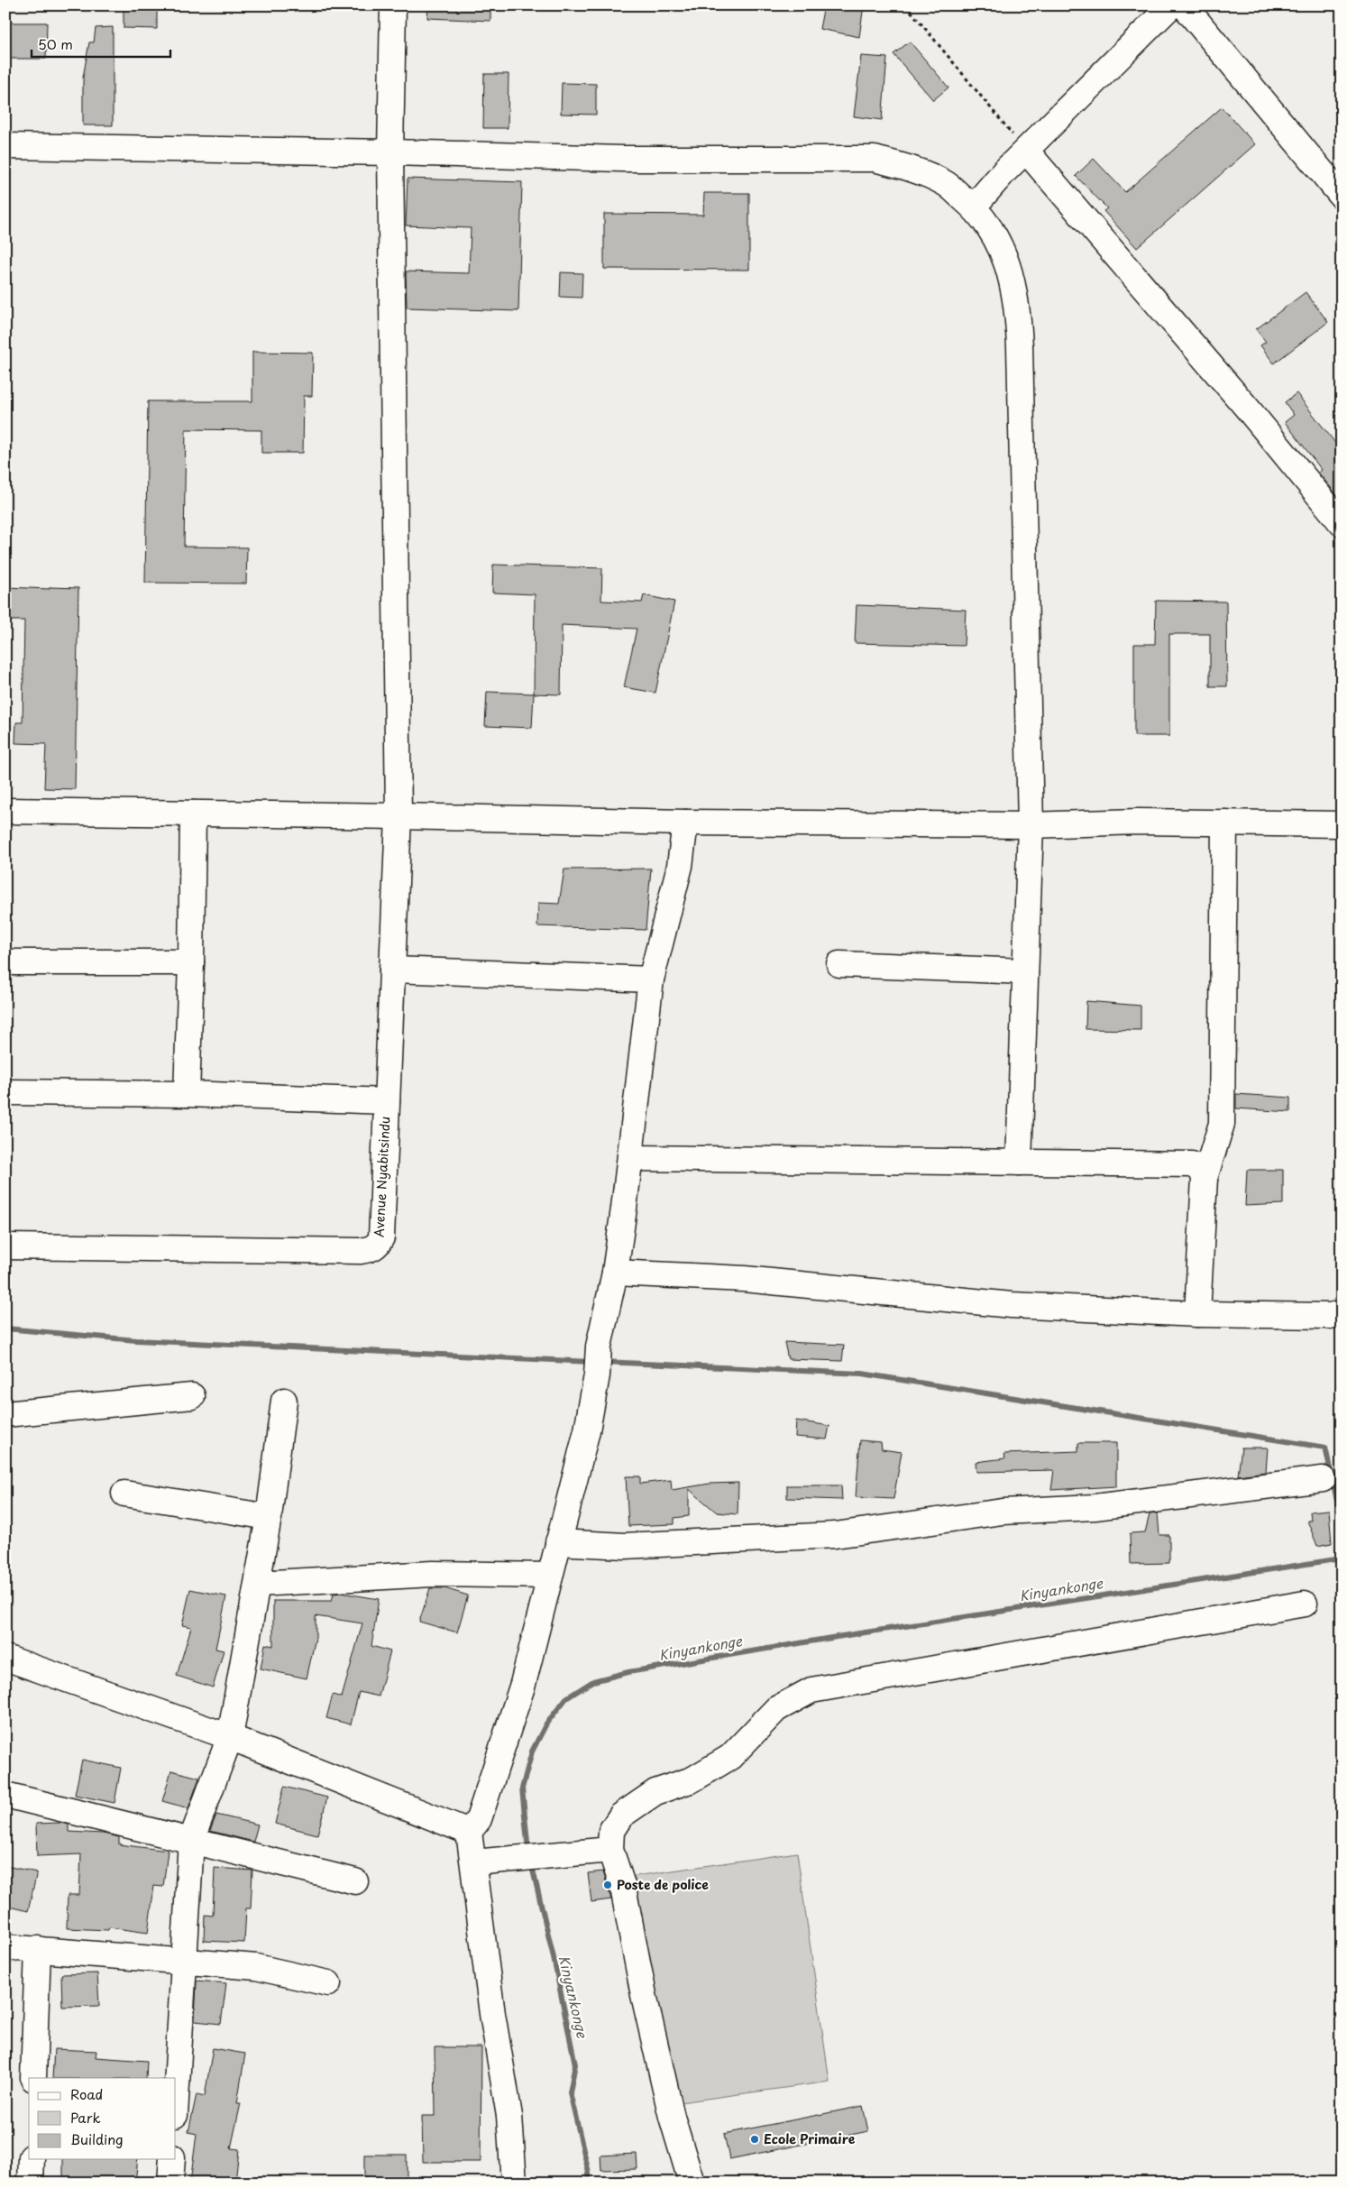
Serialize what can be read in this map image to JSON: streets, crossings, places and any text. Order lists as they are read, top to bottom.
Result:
{
  "streets": {
    "street": ["Avenue Nyabitsindu"]
  },
  "water": ["Kinyankonge"],
  "places": ["Poste de police", "Ecole Primaire"],
  "legend": ["Road", "Park", "Building"],
  "scale_bar": "50 m"
}
